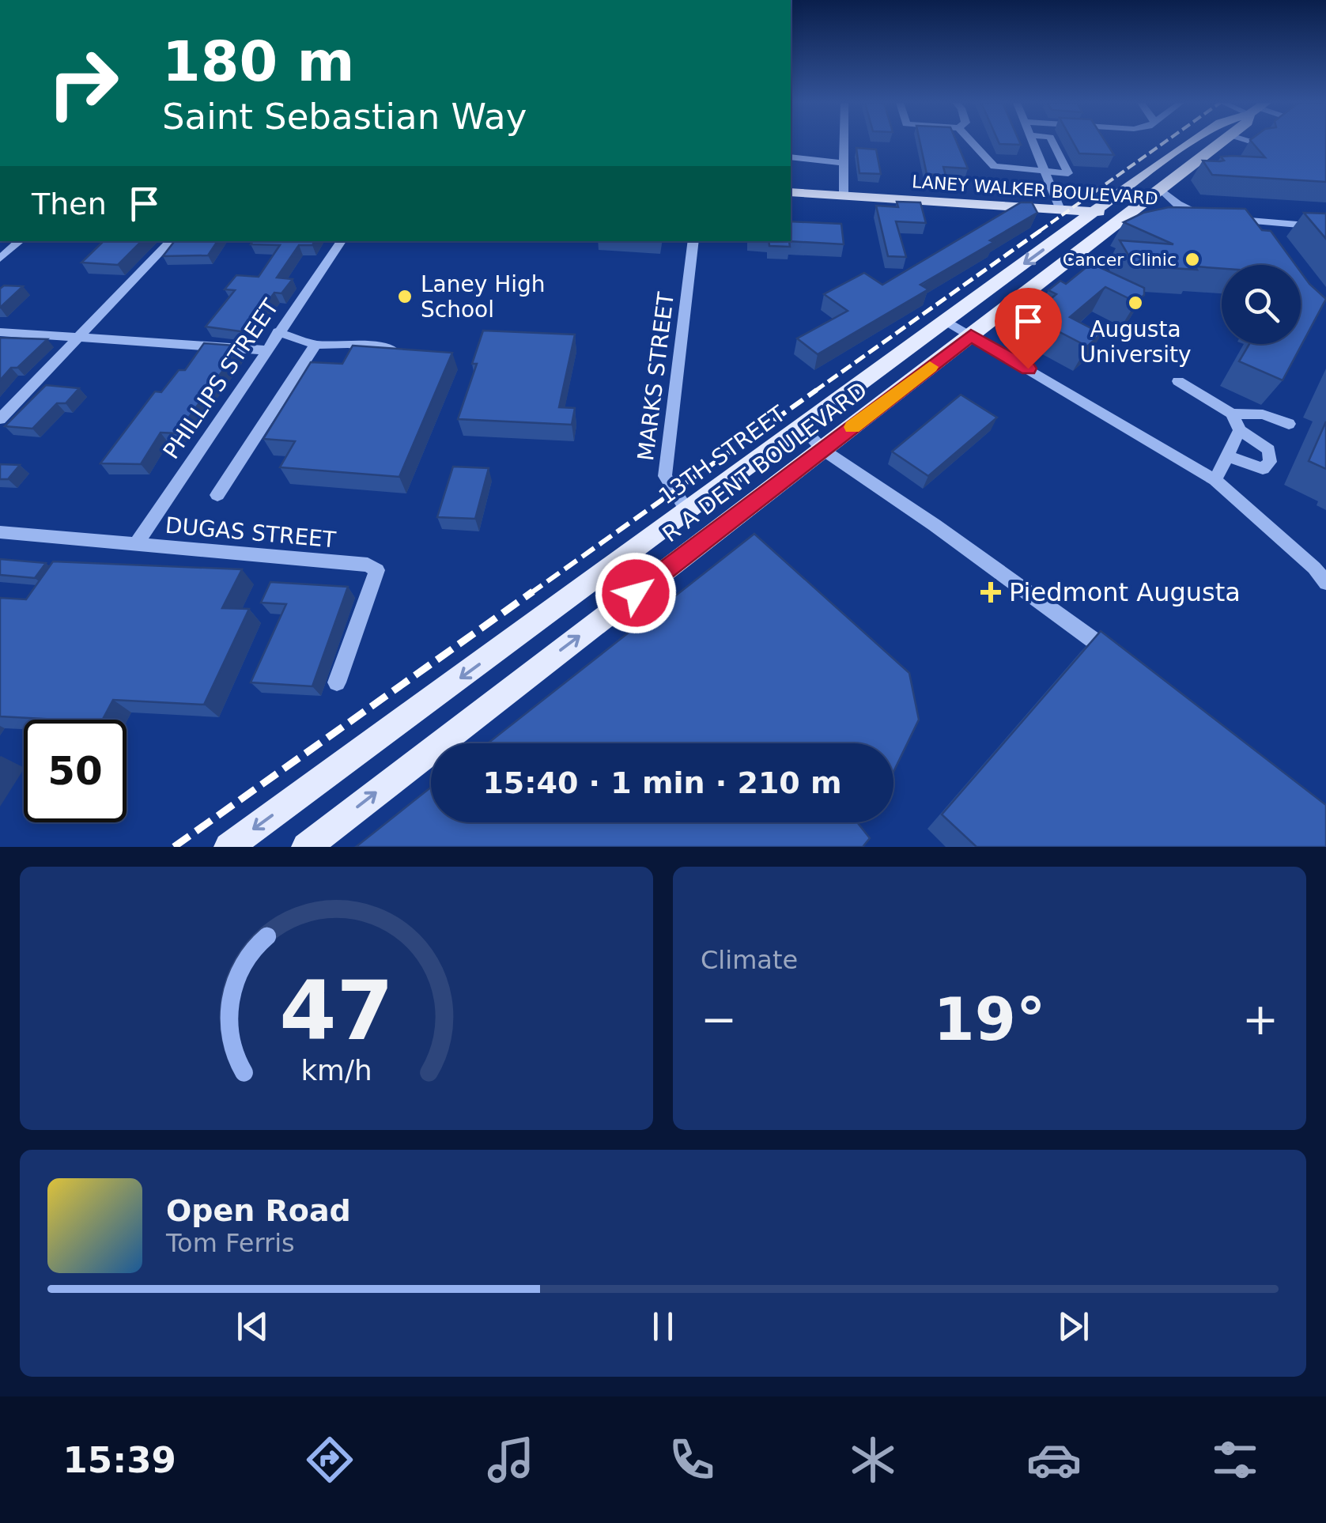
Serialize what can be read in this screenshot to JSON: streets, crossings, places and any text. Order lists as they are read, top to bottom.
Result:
{
  "streets": {
    "main road": ["LANEY WALKER BOULEVARD", "13TH STREET", "R A DENT BOULEVARD"],
    "street": ["MARKS STREET", "PHILLIPS STREET", "DUGAS STREET"]
  },
  "crossings": [
    ["LANEY WALKER BOULEVARD", "13TH STREET"],
    ["LANEY WALKER BOULEVARD", "R A DENT BOULEVARD"],
    ["MARKS STREET", "13TH STREET"],
    ["PHILLIPS STREET", "DUGAS STREET"]
  ],
  "one_way": ["13TH STREET", "R A DENT BOULEVARD"],
  "places": {
    "other": ["Cancer Clinic", "Laney High School", "Augusta University"],
    "health": ["Piedmont Augusta"]
  },
  "page": {
    "turn": ["180 m", "Saint Sebastian Way"],
    "then": "Then",
    "limit": "50",
    "trip": "15:40 · 1 min · 210 m",
    "tile": "Climate",
    "heat": ["−", "19°", "+"],
    "song": ["Open Road", "Tom Ferris"],
    "tabs": "15:39",
    "gauge": ["47", "km/h"]
  }
}
